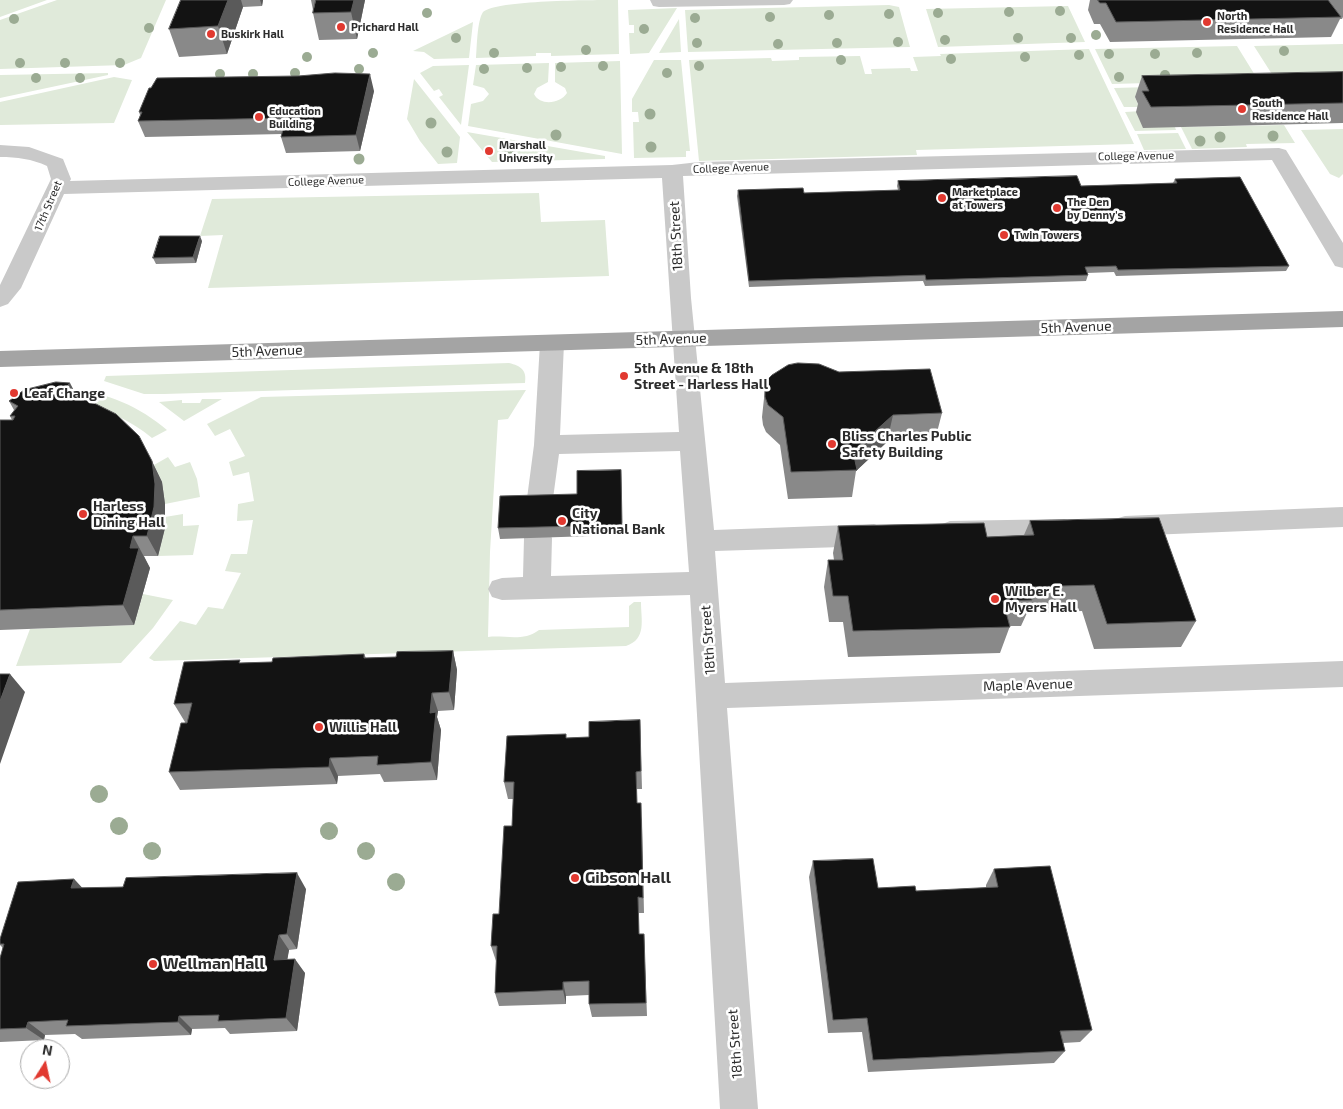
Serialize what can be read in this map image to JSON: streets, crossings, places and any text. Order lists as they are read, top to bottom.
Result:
{
  "streets": {
    "main road": ["5th Avenue"],
    "street": [
      "College Avenue",
      "17th Street",
      "18th Street",
      "Maple Avenue"
    ]
  },
  "crossings": [
    ["College Avenue", "17th Street"],
    ["College Avenue", "18th Street"],
    ["18th Street", "5th Avenue"],
    ["18th Street", "Maple Avenue"]
  ],
  "places": [
    "North Residence Hall",
    "Prichard Hall",
    "Buskirk Hall",
    "South Residence Hall",
    "Education Building",
    "Marshall University",
    "Marketplace at Towers",
    "The Den by Denny's",
    "Twin Towers",
    "5th Avenue & 18th Street - Harless Hall",
    "Leaf Change",
    "Bliss Charles Public Safety Building",
    "Harless Dining Hall",
    "City National Bank",
    "Wilber E. Myers Hall",
    "Willis Hall",
    "Gibson Hall",
    "Wellman Hall"
  ],
  "north": "top"
}
